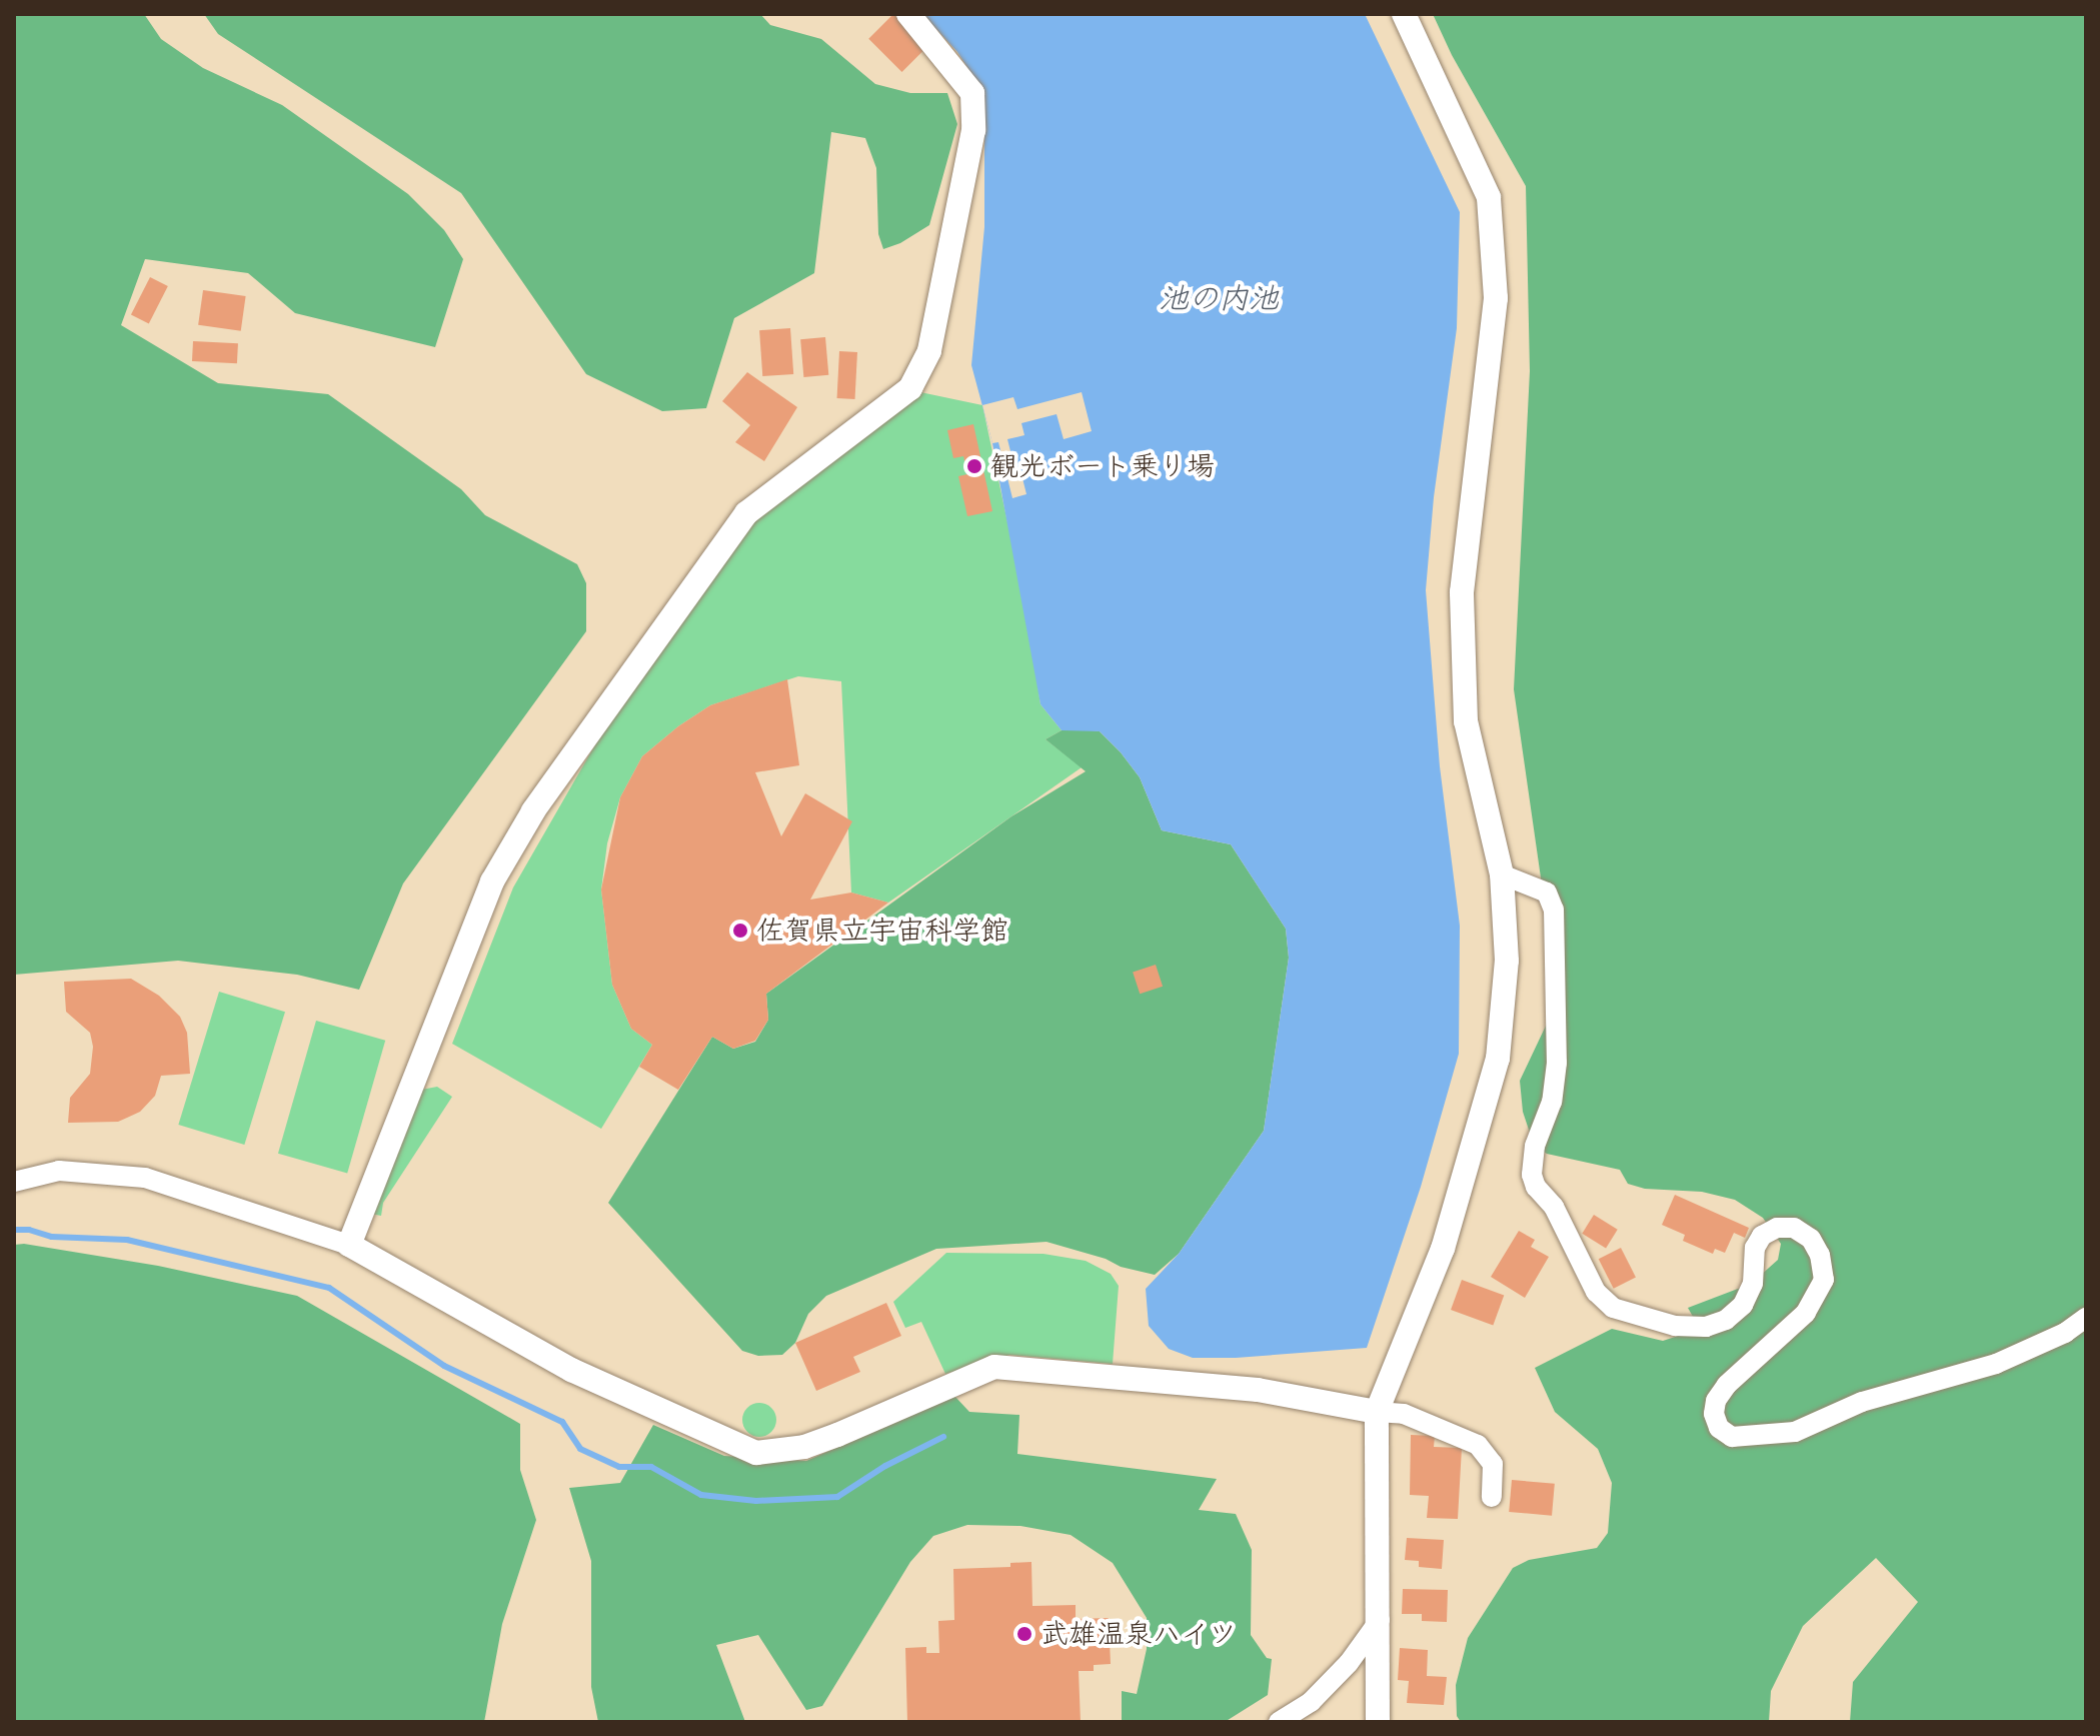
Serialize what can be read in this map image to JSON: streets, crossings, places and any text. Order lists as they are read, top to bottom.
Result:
{
  "water": ["池の内池"],
  "places": ["観光ボート乗り場", "佐賀県立宇宙科学館", "武雄温泉ハイツ"]
}
